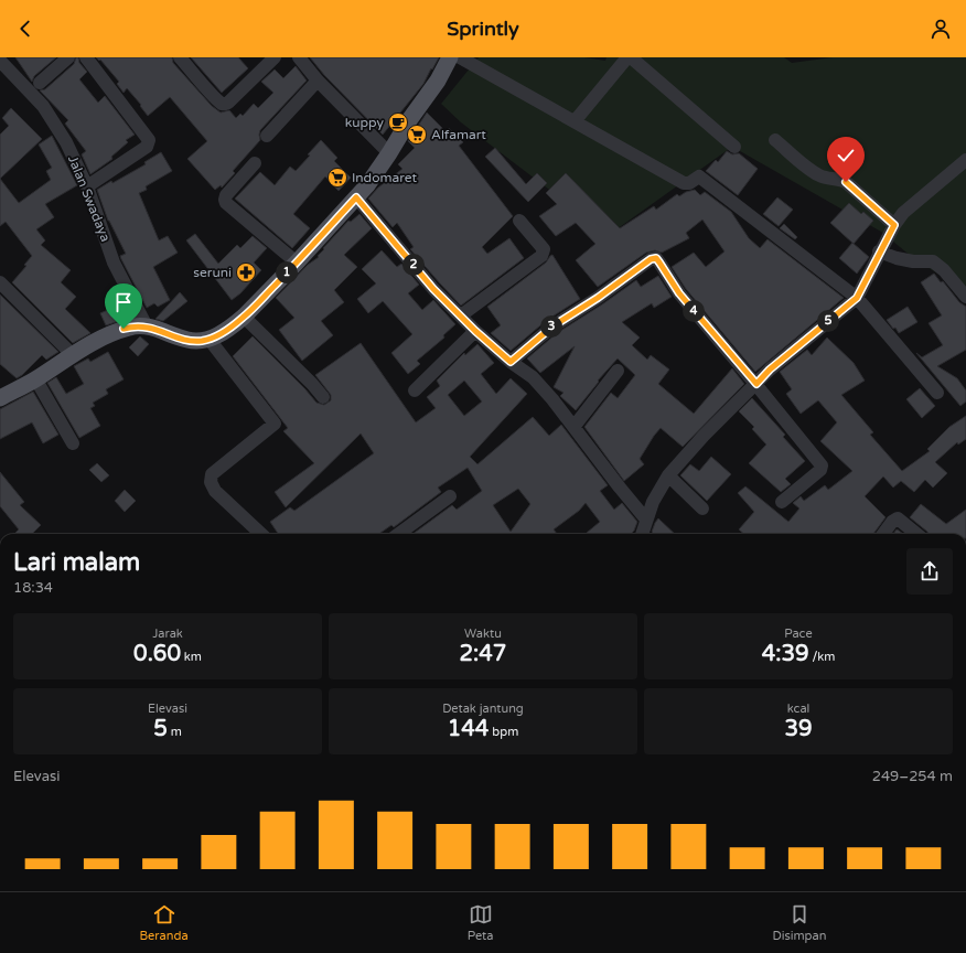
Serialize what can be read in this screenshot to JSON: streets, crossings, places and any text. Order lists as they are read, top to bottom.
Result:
{
  "streets": {
    "street": ["Jalan Swadaya"]
  },
  "places": {
    "cafe": ["kuppy"],
    "supermarket": ["Alfamart", "Indomaret"],
    "pharmacy": ["seruni"]
  },
  "page": {
    "header": "Sprintly",
    "pins": [
      "2",
      "1",
      "4",
      "5",
      "3"
    ],
    "heading": ["Lari malam", "18:34"],
    "stats": [
      ["Jarak", "0.60 km"],
      ["Waktu", "2:47"],
      ["Pace", "4:39 /km"],
      ["Elevasi", "5 m"],
      ["Detak jantung", "144 bpm"],
      ["kcal", "39"]
    ],
    "chart": ["Elevasi", "249–254 m"],
    "tabs": ["Beranda", "Peta", "Disimpan"]
  }
}
